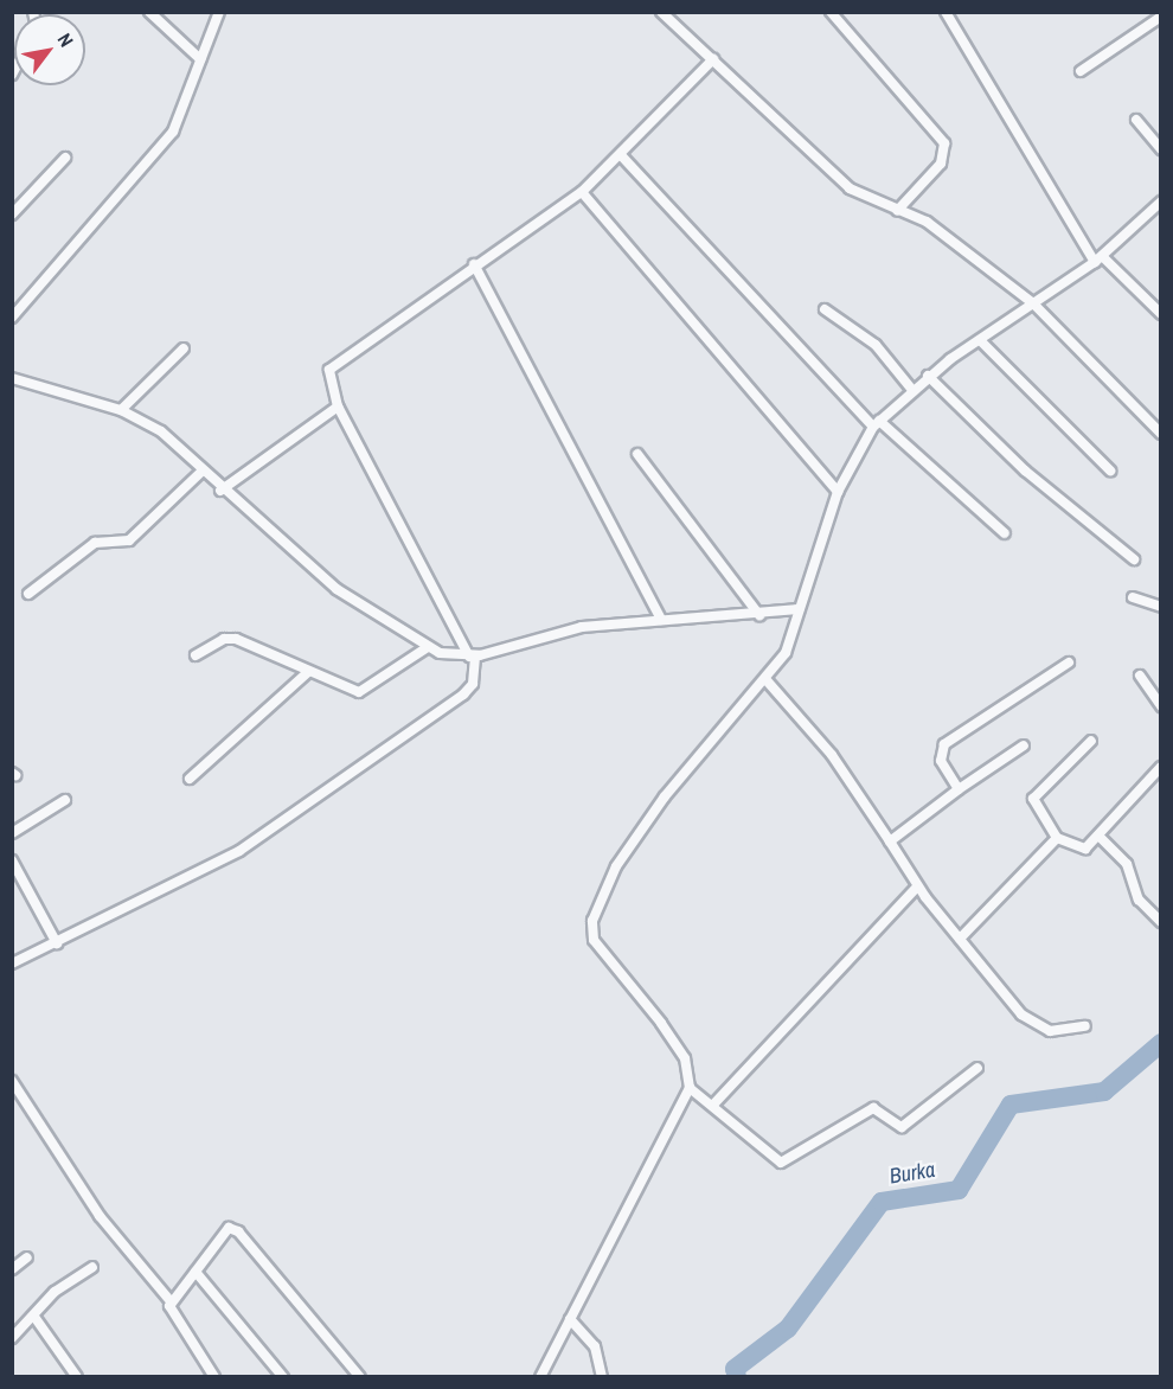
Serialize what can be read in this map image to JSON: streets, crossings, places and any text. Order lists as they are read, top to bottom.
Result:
{
  "water": ["Burka"],
  "north": "top right"
}
